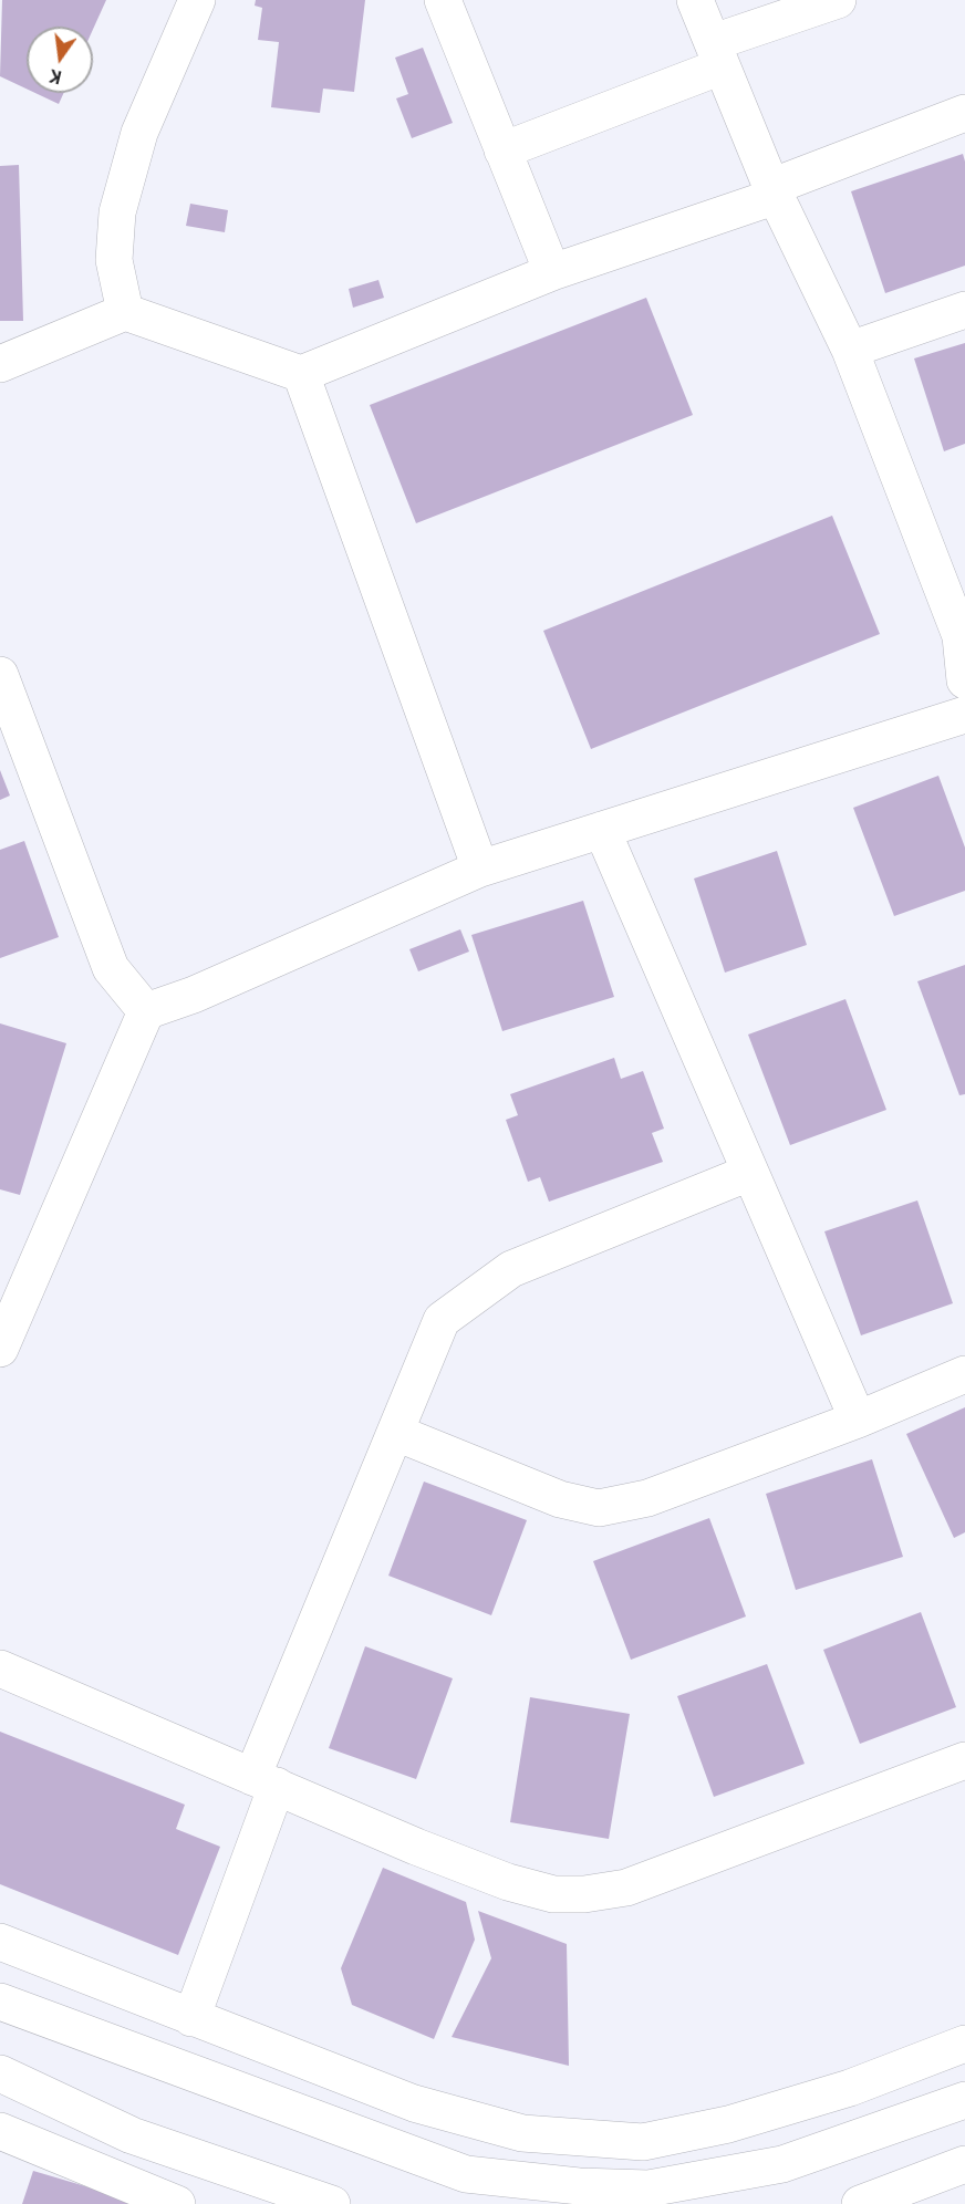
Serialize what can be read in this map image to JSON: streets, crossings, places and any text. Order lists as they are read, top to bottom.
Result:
{
  "north": "bottom"
}
